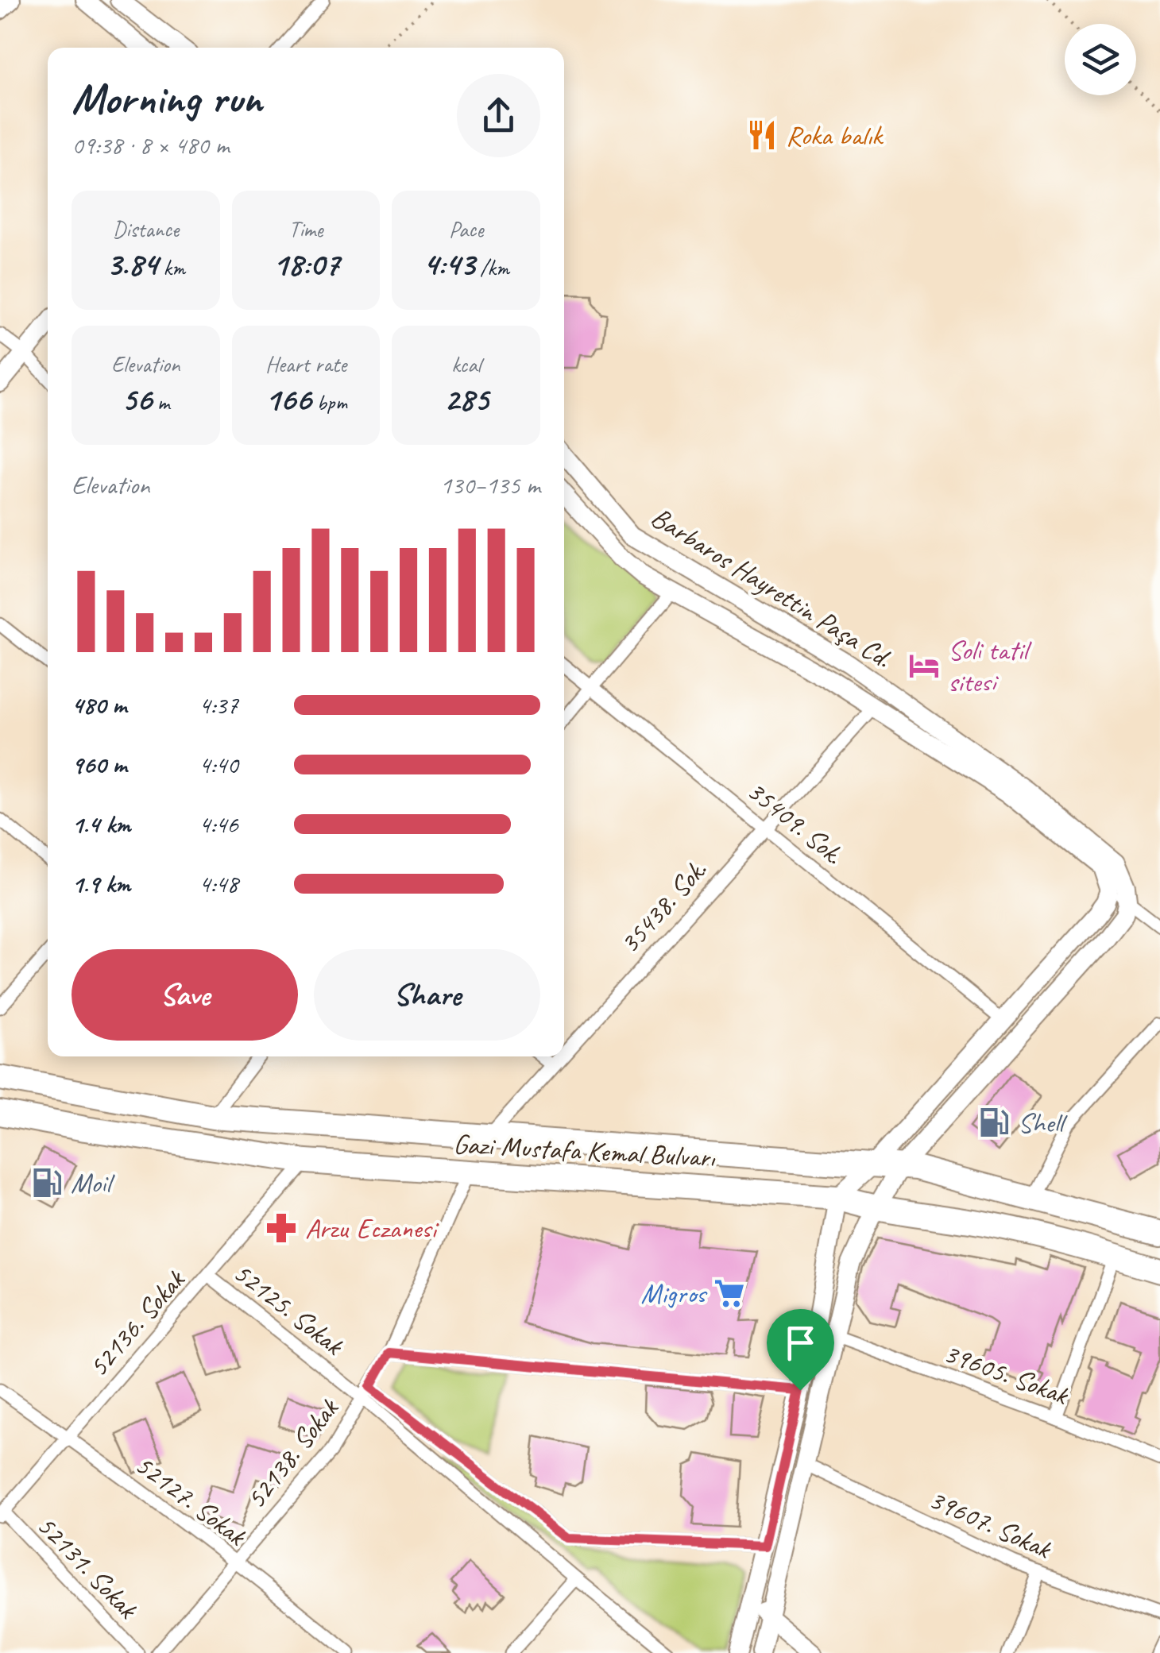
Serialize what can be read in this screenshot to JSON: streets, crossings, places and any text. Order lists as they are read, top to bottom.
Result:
{
  "streets": {
    "highway": ["Gazi Mustafa Kemal Bulvarı"],
    "street": [
      "Barbaros Hayrettin Paşa Cd.",
      "35409. Sok.",
      "35438. Sok.",
      "52125. Sokak",
      "52136. Sokak",
      "39605. Sokak",
      "52138. Sokak",
      "52127. Sokak",
      "39607. Sokak",
      "52131. Sokak"
    ]
  },
  "crossings": [
    ["35409. Sok.", "35438. Sok."],
    ["35438. Sok.", "Gazi Mustafa Kemal Bulvarı"],
    ["Gazi Mustafa Kemal Bulvarı", "52136. Sokak"],
    ["Gazi Mustafa Kemal Bulvarı", "52138. Sokak"],
    ["52125. Sokak", "52136. Sokak"],
    ["52125. Sokak", "52138. Sokak"],
    ["52136. Sokak", "52127. Sokak"],
    ["52136. Sokak", "52131. Sokak"],
    ["52138. Sokak", "52127. Sokak"]
  ],
  "places": {
    "restaurant": ["Roka balık"],
    "hotel": ["Soli tatil sitesi"],
    "fuel station": ["Shell", "Moil"],
    "pharmacy": ["Arzu Eczanesi"],
    "supermarket": ["Migros"]
  },
  "page": {
    "heading": ["Morning run", "09:38 · 8 × 480 m"],
    "stats": [
      ["Distance", "3.84 km"],
      ["Time", "18:07"],
      ["Pace", "4:43 /km"],
      ["Elevation", "56 m"],
      ["Heart rate", "166 bpm"],
      ["kcal", "285"]
    ],
    "chart": ["Elevation", "130–135 m"],
    "list": [
      {
        "name": "480 m",
        "note": "4:37"
      },
      {
        "name": "960 m",
        "note": "4:40"
      },
      {
        "name": "1.4 km",
        "note": "4:46"
      },
      {
        "name": "1.9 km",
        "note": "4:48"
      }
    ],
    "buttons": ["Save", "Share"]
  }
}
